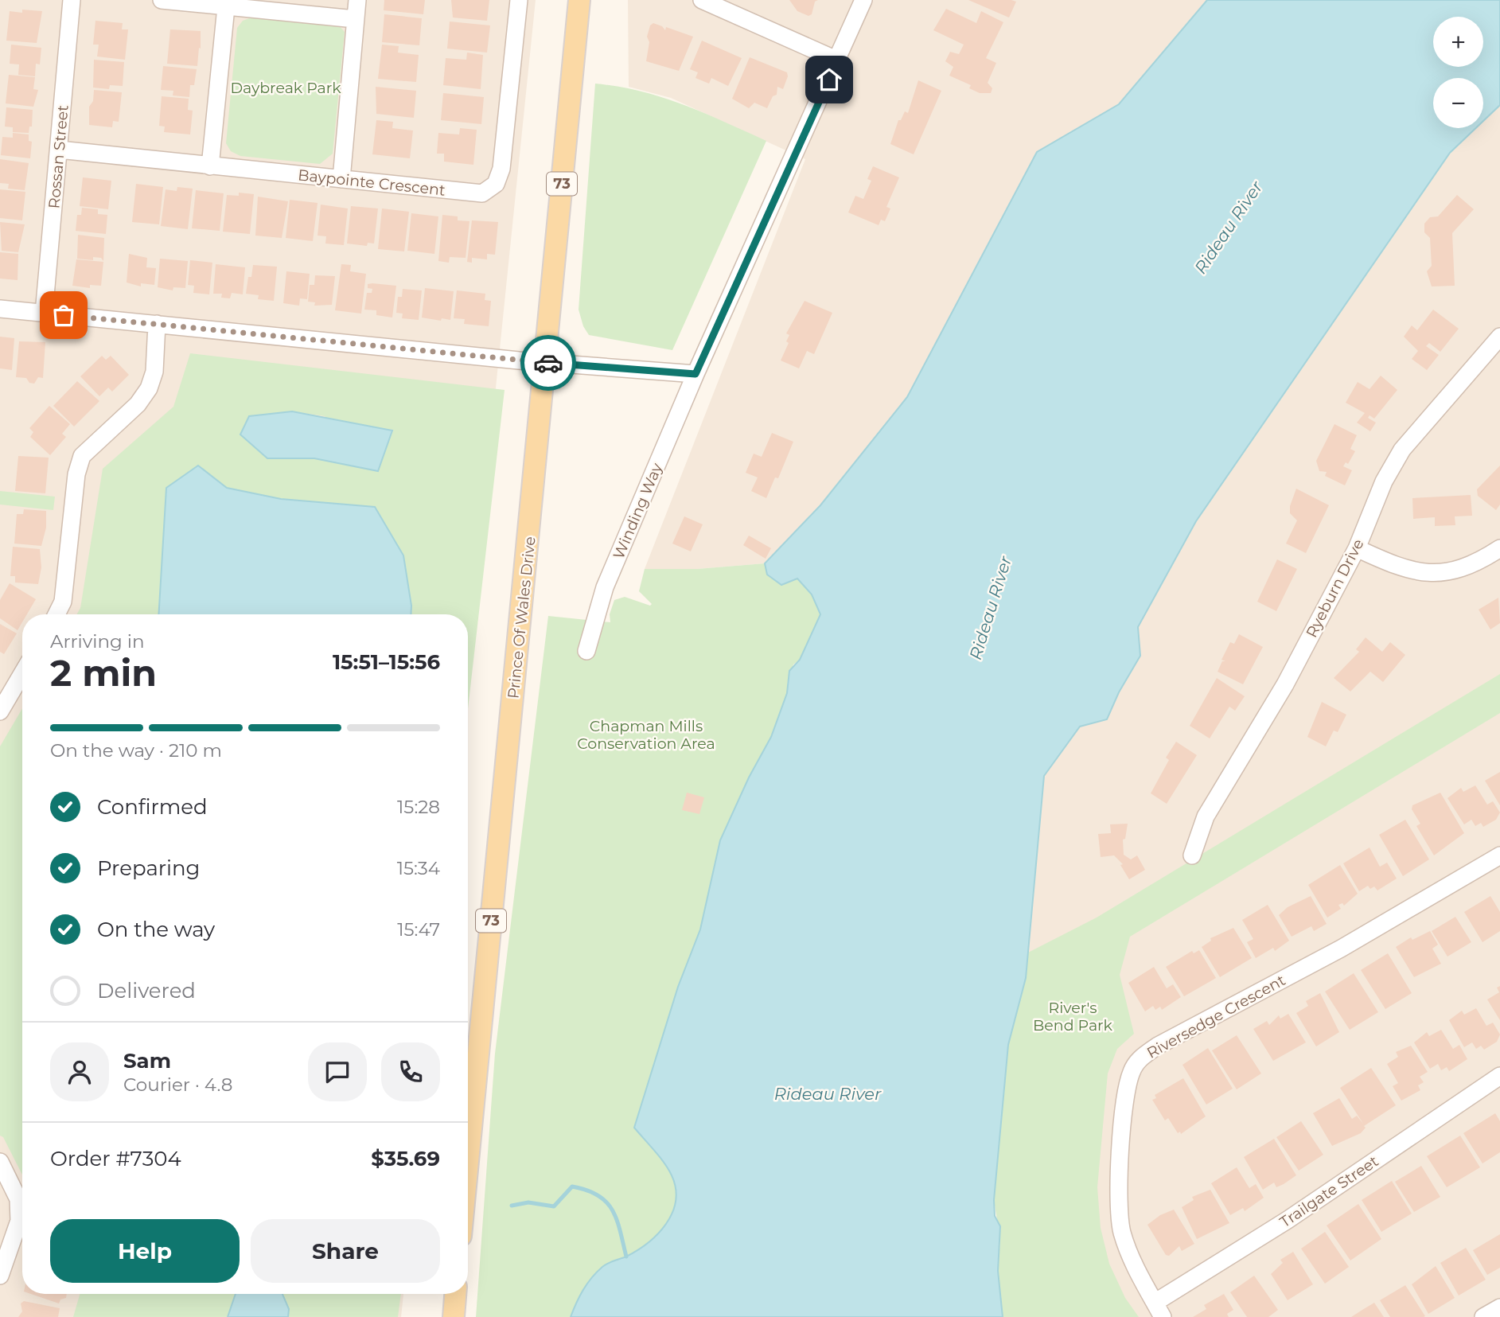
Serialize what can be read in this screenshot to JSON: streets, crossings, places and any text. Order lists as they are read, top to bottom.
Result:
{
  "streets": {
    "main road": ["73", "Prince Of Wales Drive"],
    "street": [
      "Rossan Street",
      "Baypointe Crescent",
      "Winding Way",
      "Ryeburn Drive",
      "Riversedge Crescent",
      "Trailgate Street"
    ]
  },
  "crossings": [
    ["Rossan Street", "Baypointe Crescent"],
    ["Riversedge Crescent", "Trailgate Street"]
  ],
  "water": ["Rideau River"],
  "parks": ["Daybreak Park", "Chapman Mills Conservation Area", "River's Bend Park"],
  "page": {
    "map_buttons": ["+", "−"],
    "heading": ["2 min", "Arriving in", "15:51–15:56"],
    "panel": [
      "Sam",
      "Courier · 4.8",
      "Order #7304",
      "$35.69"
    ],
    "bar": "On the way · 210 m",
    "list": [
      ["Confirmed", "15:28"],
      ["Preparing", "15:34"],
      ["On the way", "15:47"],
      "Delivered"
    ],
    "buttons": ["Help", "Share"]
  }
}
